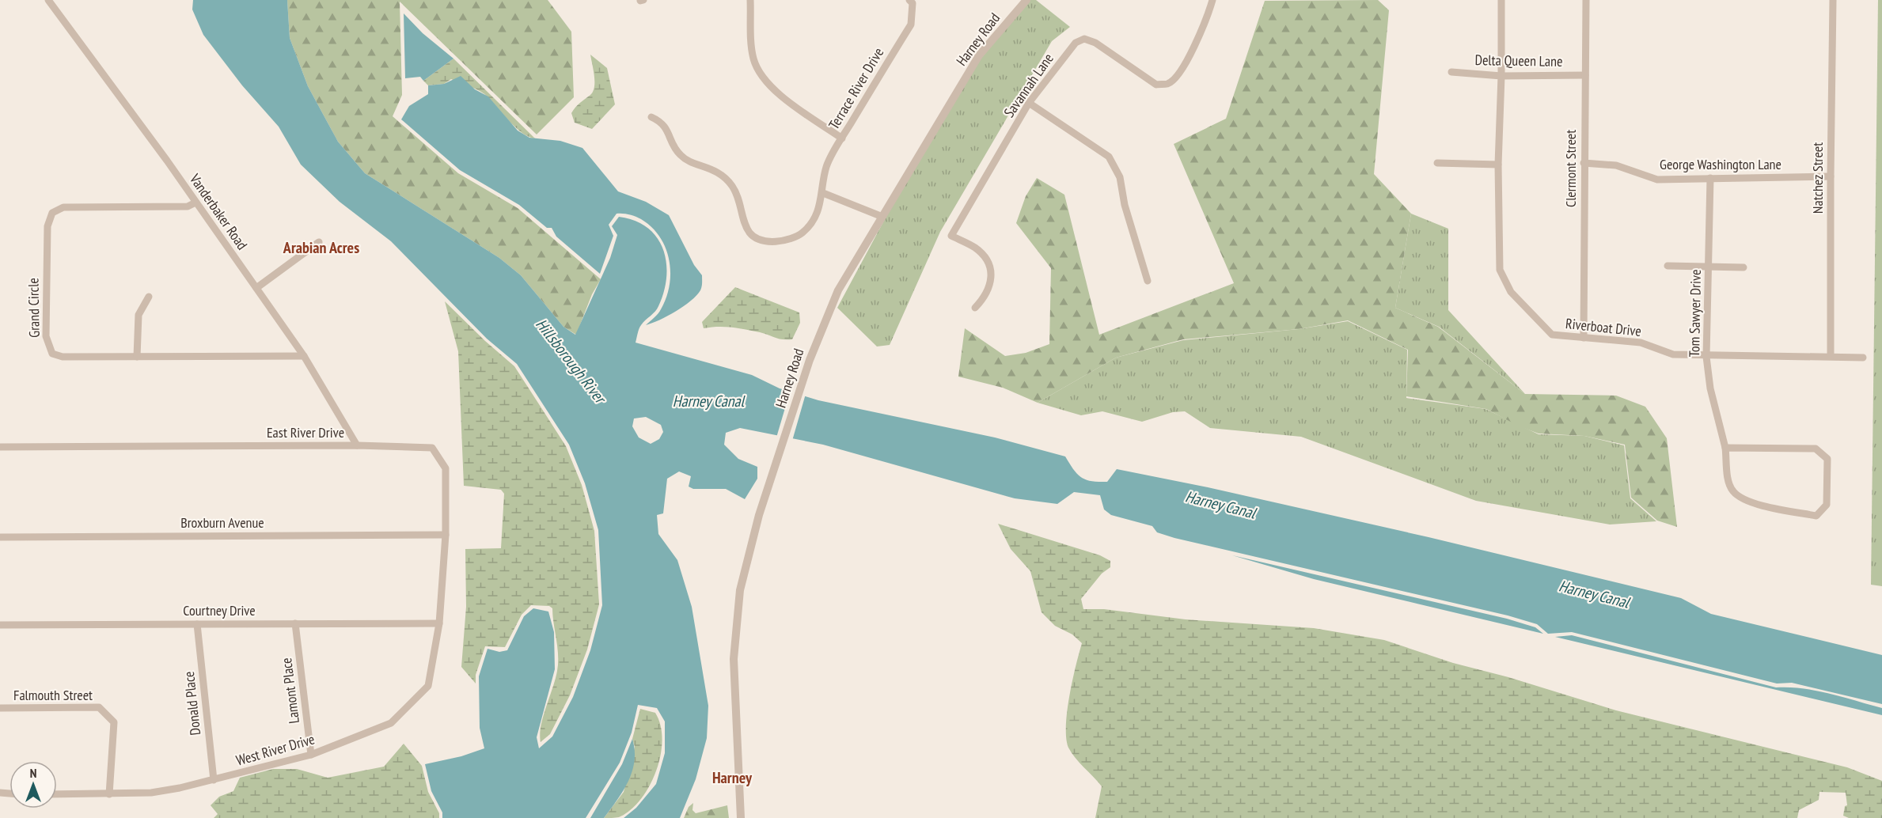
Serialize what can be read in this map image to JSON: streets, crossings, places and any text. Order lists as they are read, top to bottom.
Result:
{
  "streets": {
    "street": [
      "Harney Road",
      "Delta Queen Lane",
      "Savannah Lane",
      "Terrace River Drive",
      "George Washington Lane",
      "Clermont Street",
      "Natchez Street",
      "Vanderbaker Road",
      "Grand Circle",
      "Tom Sawyer Drive",
      "Riverboat Drive",
      "East River Drive",
      "Broxburn Avenue",
      "Courtney Drive",
      "Lamont Place",
      "Falmouth Street",
      "Donald Place",
      "West River Drive"
    ]
  },
  "crossings": [
    ["Delta Queen Lane", "Clermont Street"],
    ["Delta Queen Lane", "Riverboat Drive"],
    ["George Washington Lane", "Clermont Street"],
    ["George Washington Lane", "Natchez Street"],
    ["George Washington Lane", "Tom Sawyer Drive"],
    ["Clermont Street", "Riverboat Drive"],
    ["Natchez Street", "Riverboat Drive"],
    ["Vanderbaker Road", "Grand Circle"],
    ["Vanderbaker Road", "East River Drive"],
    ["Tom Sawyer Drive", "Riverboat Drive"],
    ["East River Drive", "Broxburn Avenue"],
    ["East River Drive", "Courtney Drive"],
    ["East River Drive", "West River Drive"],
    ["Courtney Drive", "Lamont Place"],
    ["Courtney Drive", "Donald Place"],
    ["Courtney Drive", "West River Drive"],
    ["Lamont Place", "West River Drive"],
    ["Falmouth Street", "West River Drive"],
    ["Donald Place", "West River Drive"]
  ],
  "districts": ["Arabian Acres", "Harney"],
  "water": ["Hillsborough River", "Harney Canal"],
  "north": "top"
}
